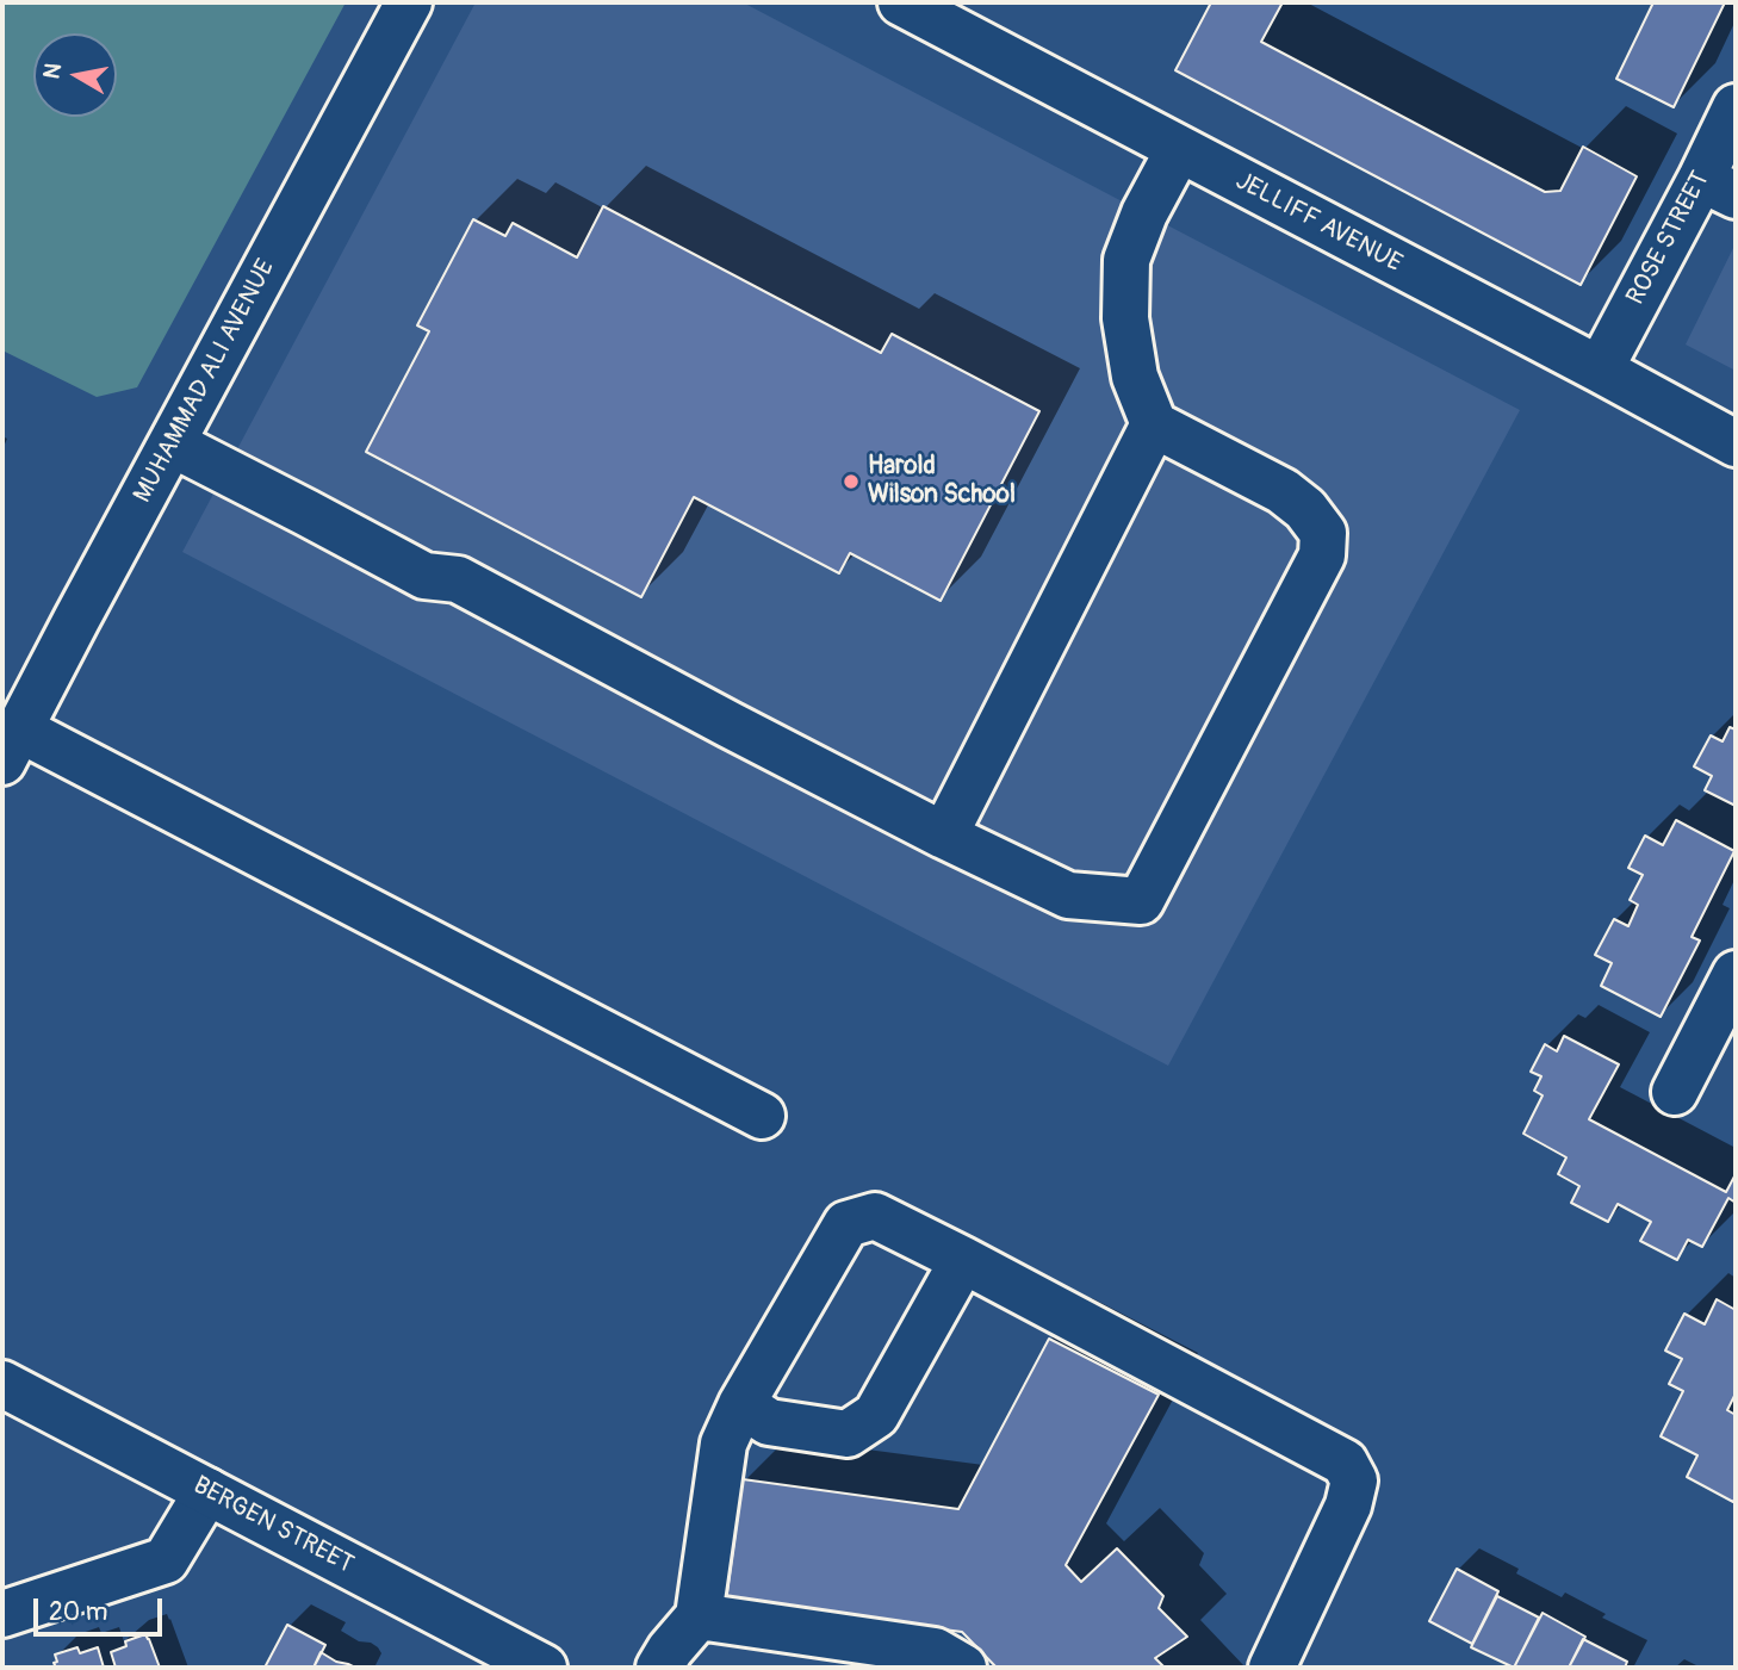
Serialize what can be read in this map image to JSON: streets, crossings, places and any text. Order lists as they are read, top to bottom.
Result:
{
  "streets": {
    "street": [
      "JELLIFF AVENUE",
      "ROSE STREET",
      "MUHAMMAD ALI AVENUE",
      "BERGEN STREET"
    ]
  },
  "crossings": [
    ["JELLIFF AVENUE", "ROSE STREET"]
  ],
  "places": ["Harold Wilson School"],
  "scale_bar": "20 m",
  "north": "left"
}
